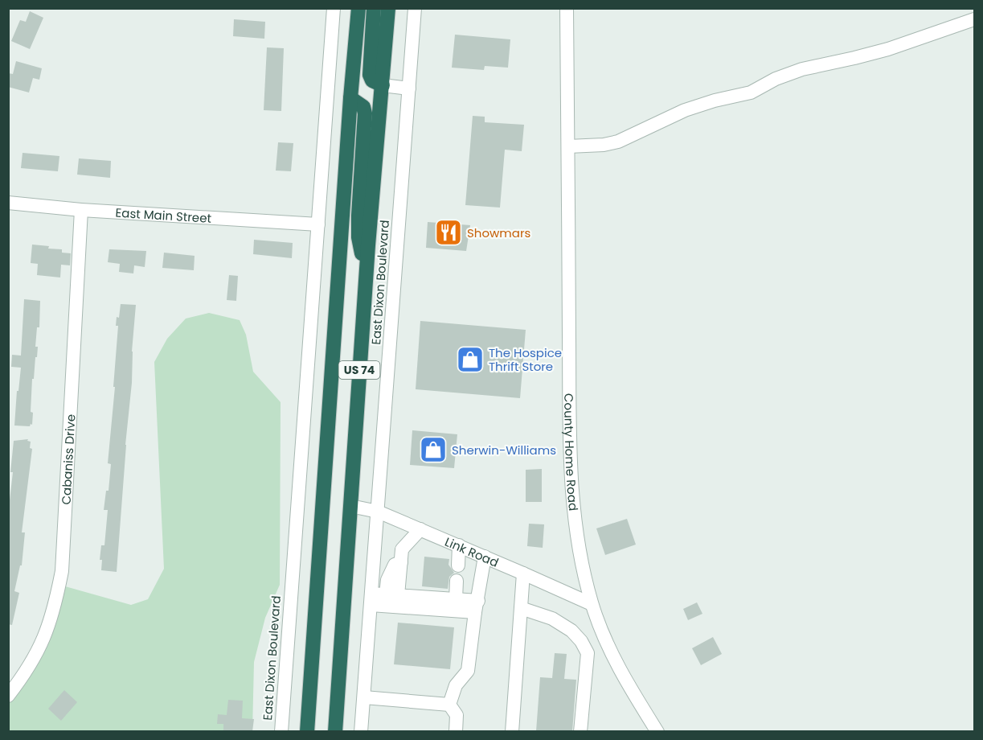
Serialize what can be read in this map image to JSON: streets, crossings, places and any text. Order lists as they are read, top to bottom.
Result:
{
  "streets": {
    "highway": ["East Dixon Boulevard", "US 74"],
    "street": [
      "East Main Street",
      "County Home Road",
      "Cabaniss Drive",
      "Link Road"
    ]
  },
  "crossings": [
    ["East Main Street", "East Dixon Boulevard"],
    ["East Main Street", "Cabaniss Drive"],
    ["East Dixon Boulevard", "Link Road"],
    ["County Home Road", "Link Road"]
  ],
  "places": {
    "restaurant": ["Showmars"],
    "shop": ["The Hospice Thrift Store", "Sherwin-Williams"]
  }
}
